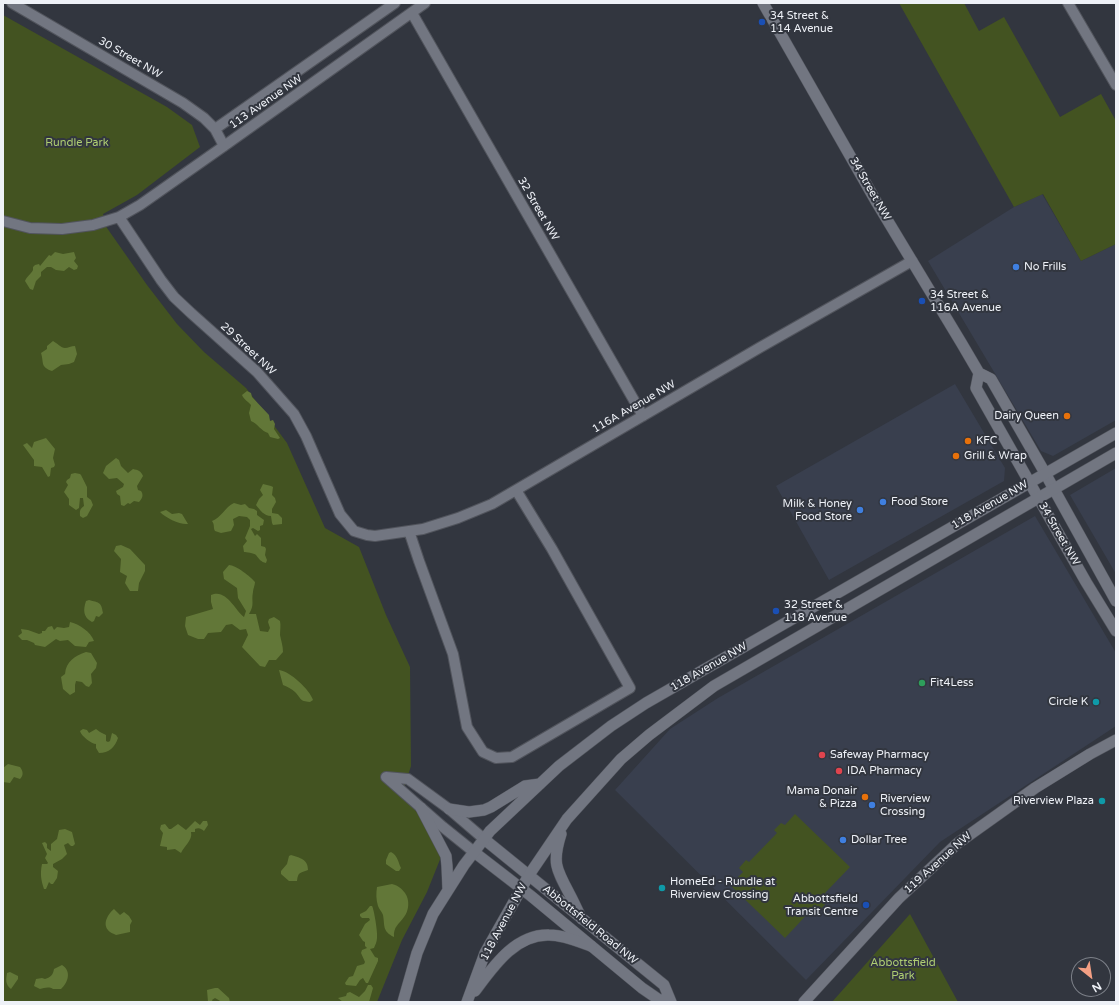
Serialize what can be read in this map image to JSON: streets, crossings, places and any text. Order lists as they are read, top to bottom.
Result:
{
  "streets": {
    "main road": [
      "34 Street NW",
      "118 Avenue NW",
      "119 Avenue NW",
      "Abbottsfield Road NW"
    ],
    "street": [
      "30 Street NW",
      "113 Avenue NW",
      "32 Street NW",
      "29 Street NW",
      "116A Avenue NW"
    ]
  },
  "crossings": [
    ["30 Street NW", "113 Avenue NW"],
    ["113 Avenue NW", "32 Street NW"],
    ["113 Avenue NW", "29 Street NW"],
    ["34 Street NW", "116A Avenue NW"],
    ["34 Street NW", "118 Avenue NW"],
    ["32 Street NW", "116A Avenue NW"],
    ["29 Street NW", "116A Avenue NW"],
    ["118 Avenue NW", "Abbottsfield Road NW"]
  ],
  "parks": ["Rundle Park", "Abbottsfield Park"],
  "places": [
    "34 Street & 114 Avenue",
    "No Frills",
    "34 Street & 116A Avenue",
    "Dairy Queen",
    "KFC",
    "Grill & Wrap",
    "Food Store",
    "Milk & Honey Food Store",
    "32 Street & 118 Avenue",
    "Fit4Less",
    "Circle K",
    "Safeway Pharmacy",
    "IDA Pharmacy",
    "Mama Donair & Pizza",
    "Riverview Plaza",
    "Riverview Crossing",
    "Dollar Tree",
    "HomeEd - Rundle at Riverview Crossing",
    "Abbottsfield Transit Centre"
  ],
  "north": "bottom right"
}
